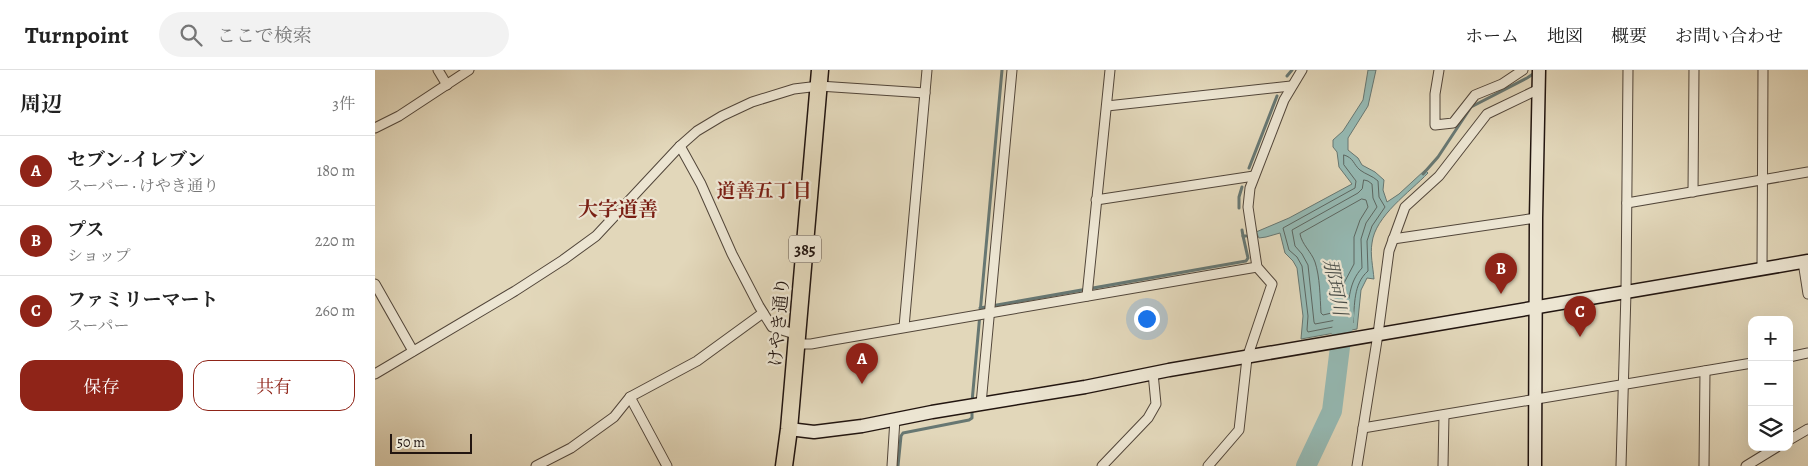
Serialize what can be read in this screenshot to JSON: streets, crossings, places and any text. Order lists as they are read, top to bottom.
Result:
{
  "streets": {
    "highway": ["385", "けやき通り"]
  },
  "crossings": [
    ["385", "けやき通り"]
  ],
  "districts": ["道善五丁目", "大字道善"],
  "water": ["那珂川"],
  "scale_bar": "50 m",
  "page": {
    "header": "Turnpoint",
    "search": "ここで検索",
    "nav": [
      "ホーム",
      "地図",
      "概要",
      "お問い合わせ"
    ],
    "heading": ["周辺", "3件"],
    "list": [
      {
        "mark": "A",
        "name": "セブン-イレブン",
        "note": "スーパー · けやき通り",
        "value": "180 m"
      },
      {
        "mark": "B",
        "name": "プス",
        "note": "ショップ",
        "value": "220 m"
      },
      {
        "mark": "C",
        "name": "ファミリーマート",
        "note": "スーパー",
        "value": "260 m"
      }
    ],
    "pins": ["B", "C", "A"],
    "map_buttons": ["+", "−"],
    "buttons": ["保存", "共有"],
    "scale": "50 m"
  }
}
